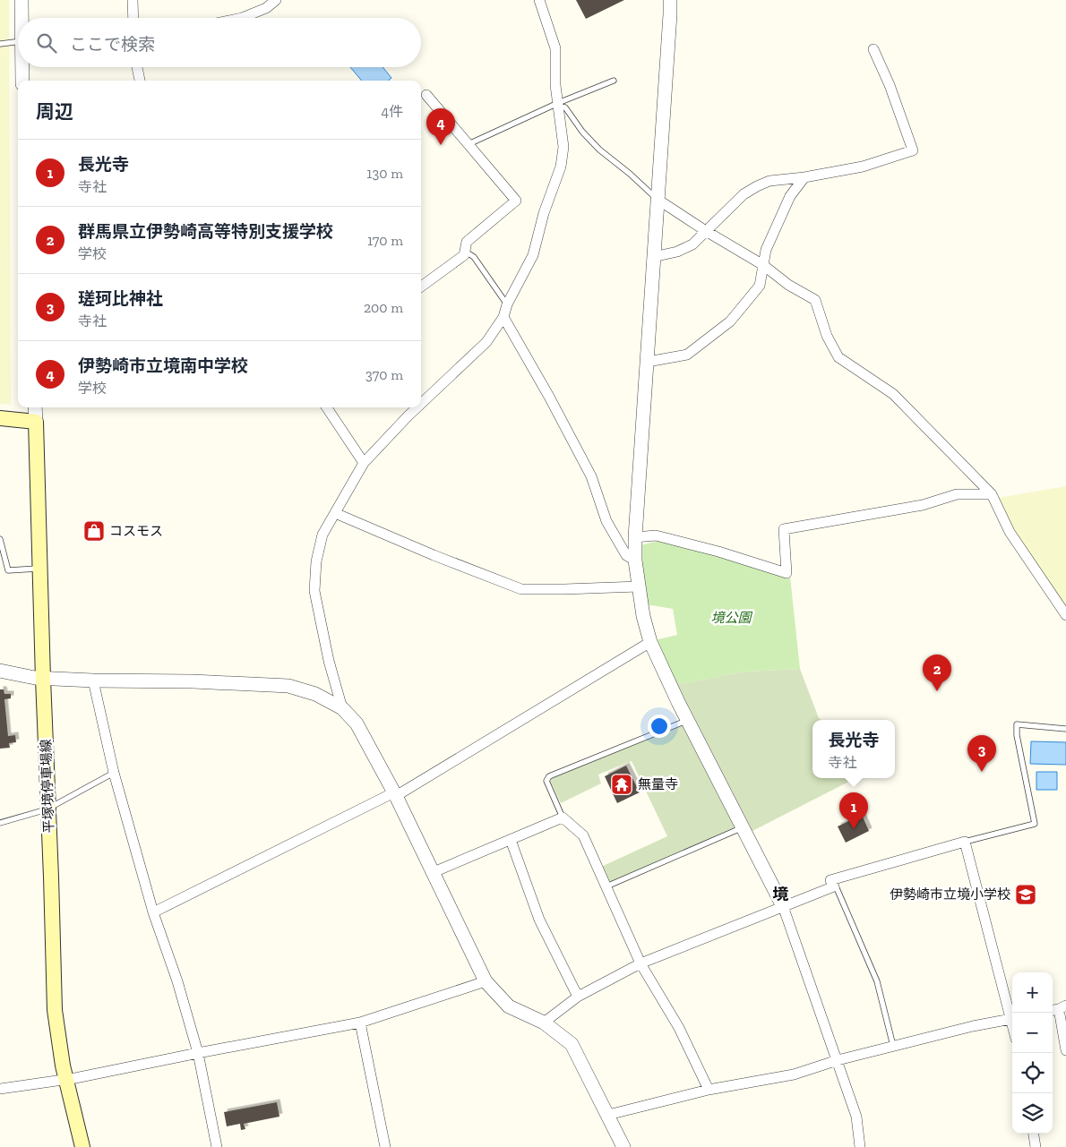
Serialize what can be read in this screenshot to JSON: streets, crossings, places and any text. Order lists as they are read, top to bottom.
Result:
{
  "streets": {
    "main road": ["平塚境停車場線"]
  },
  "districts": ["境"],
  "parks": ["境公園"],
  "places": {
    "shop": ["コスモス"],
    "temple": ["無量寺"],
    "school or university": ["伊勢崎市立境小学校"]
  },
  "page": {
    "search": "ここで検索",
    "heading": ["周辺", "4件"],
    "pins": [
      "4",
      "2",
      "3",
      "1"
    ],
    "list": [
      {
        "mark": "1",
        "name": "長光寺",
        "note": "寺社",
        "value": "130 m"
      },
      {
        "mark": "2",
        "name": "群馬県立伊勢崎高等特別支援学校",
        "note": "学校",
        "value": "170 m"
      },
      {
        "mark": "3",
        "name": "瑳珂比神社",
        "note": "寺社",
        "value": "200 m"
      },
      {
        "mark": "4",
        "name": "伊勢崎市立境南中学校",
        "note": "学校",
        "value": "370 m"
      }
    ],
    "popup": ["長光寺", "寺社"],
    "map_buttons": ["+", "−"]
  }
}
